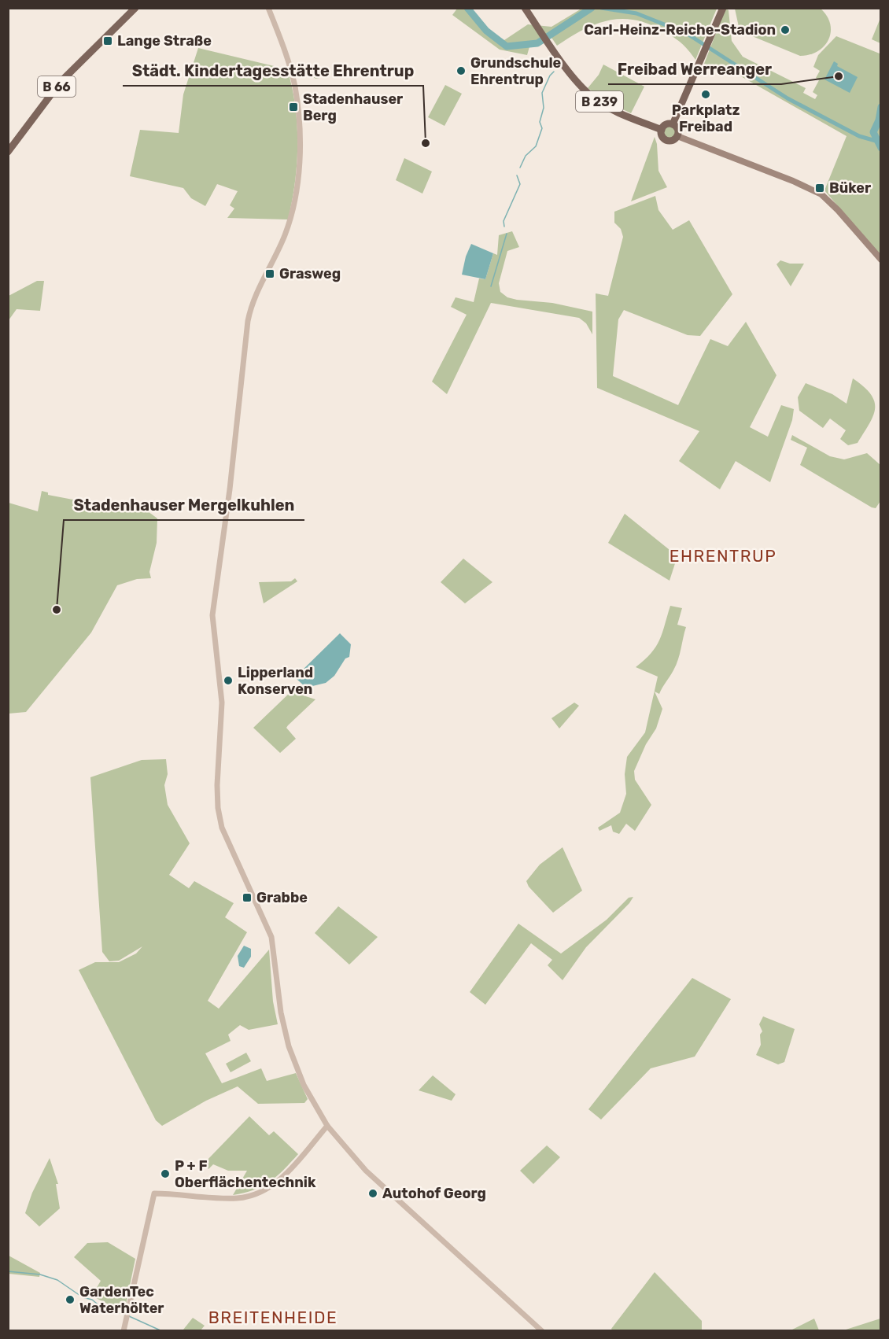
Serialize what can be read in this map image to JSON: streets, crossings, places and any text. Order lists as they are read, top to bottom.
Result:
{
  "streets": {
    "main road": ["B 66", "B 239"]
  },
  "districts": ["EHRENTRUP", "BREITENHEIDE"],
  "places": {
    "other": [
      "Carl-Heinz-Reiche-Stadion",
      "Grundschule Ehrentrup",
      "Freibad Werreanger",
      "Parkplatz Freibad",
      "Städt. Kindertagesstätte Ehrentrup",
      "Stadenhauser Mergelkuhlen",
      "Lipperland Konserven",
      "P + F Oberflächentechnik",
      "Autohof Georg",
      "GardenTec Waterhölter"
    ],
    "transit": [
      "Lange Straße",
      "Stadenhauser Berg",
      "Büker",
      "Grasweg",
      "Grabbe"
    ]
  }
}
